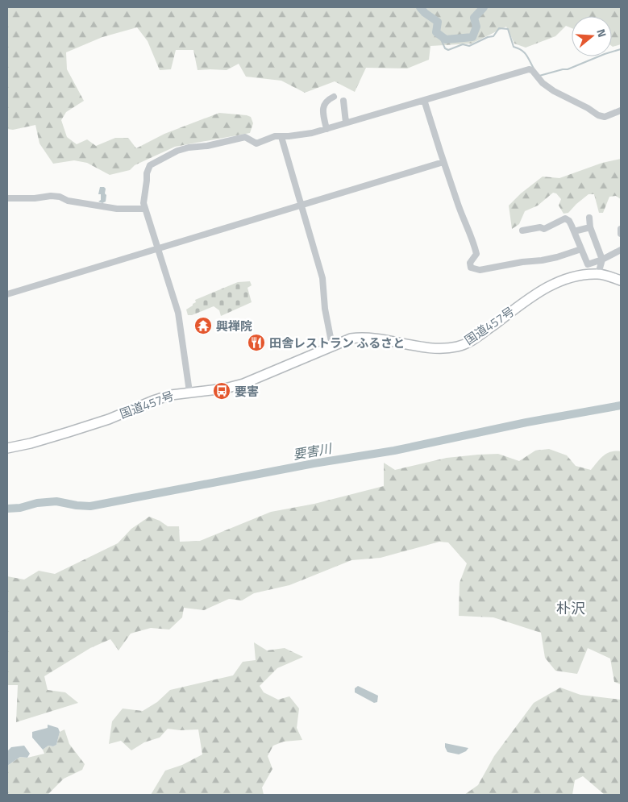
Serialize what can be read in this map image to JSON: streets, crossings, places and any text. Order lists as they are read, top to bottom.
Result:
{
  "streets": {
    "highway": ["国道457号"]
  },
  "districts": ["朴沢"],
  "water": ["要害川"],
  "places": {
    "temple": ["興禅院"],
    "restaurant": ["田舎レストラン ふるさと"],
    "bus stop": ["要害"]
  },
  "north": "right"
}
